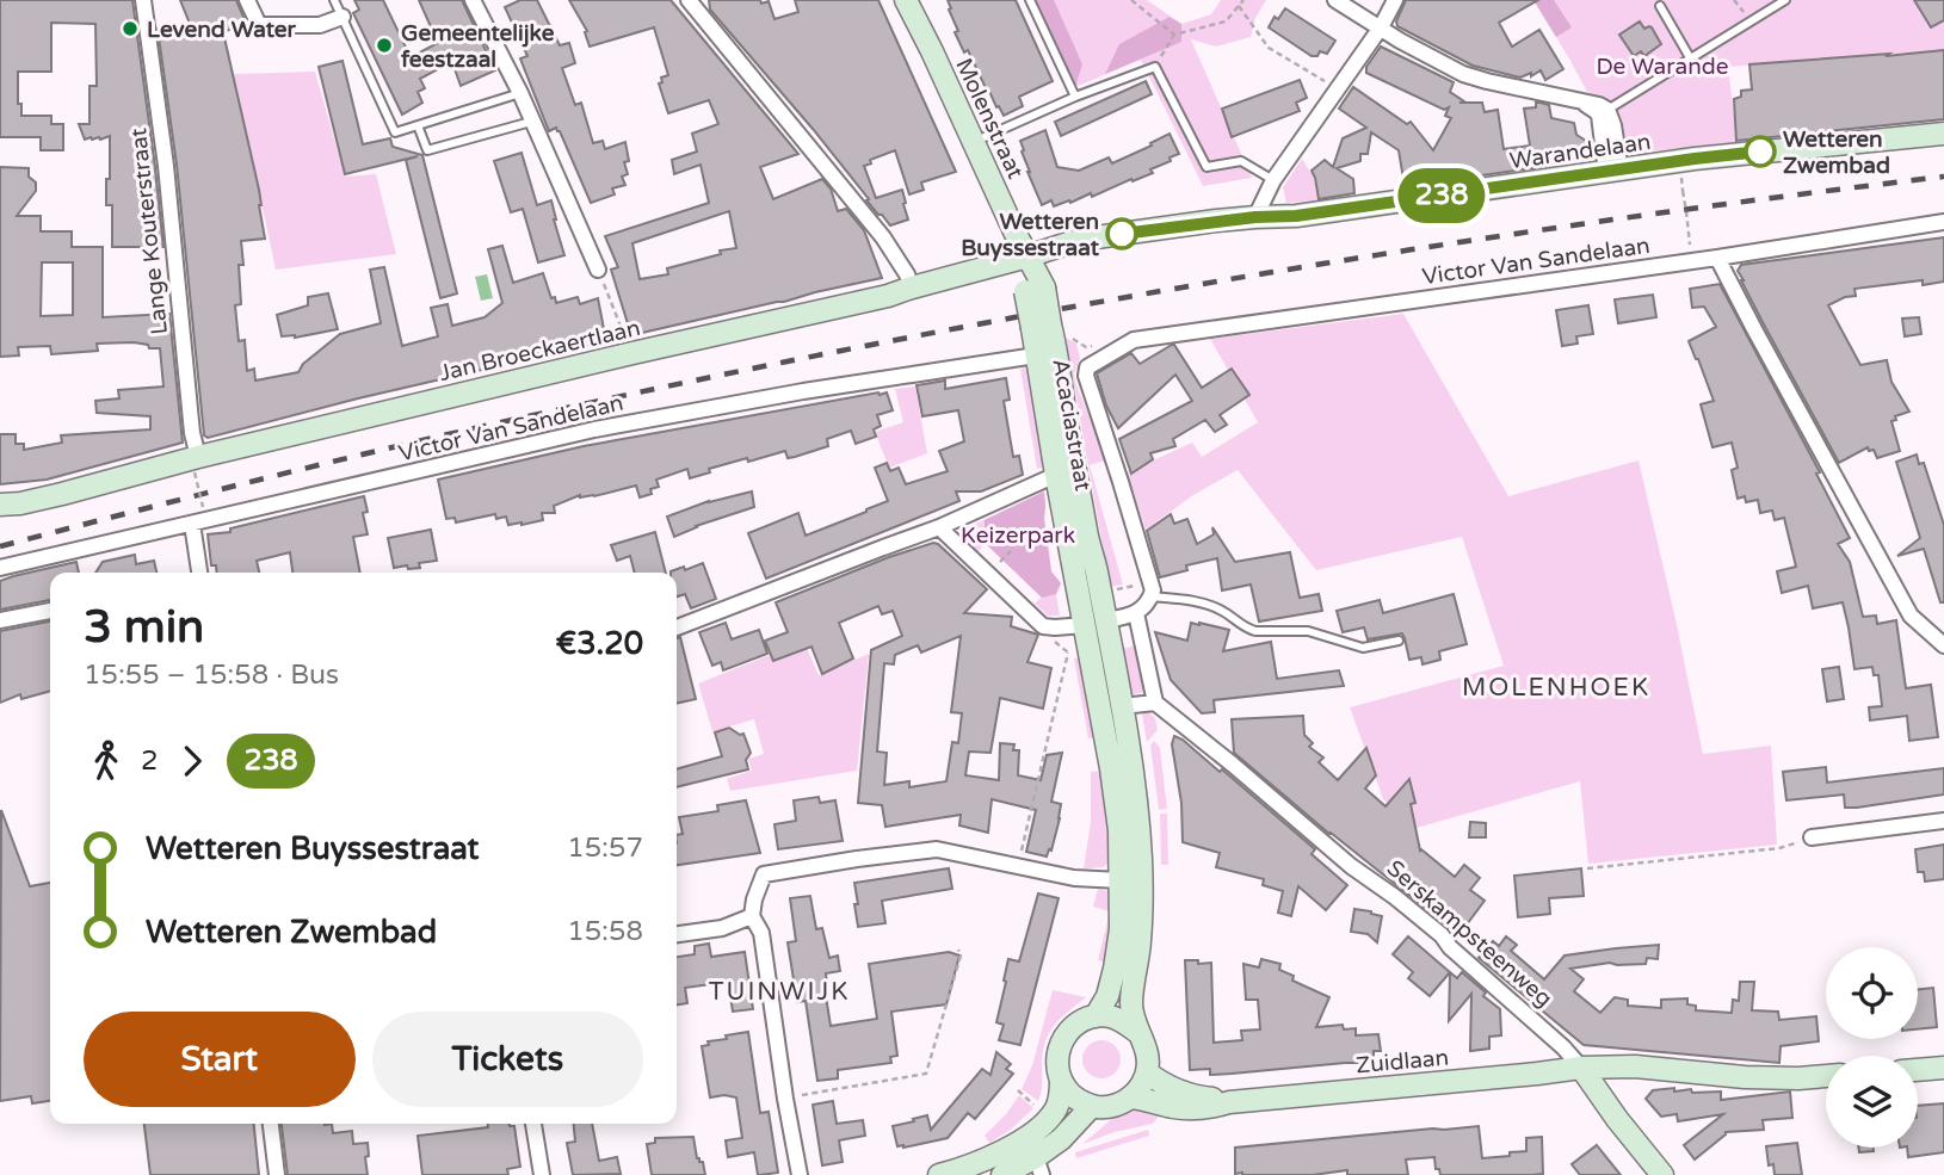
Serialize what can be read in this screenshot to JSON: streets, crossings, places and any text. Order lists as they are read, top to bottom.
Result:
{
  "streets": {
    "main road": [
      "Molenstraat",
      "Warandelaan",
      "Jan Broeckaertlaan",
      "Acaciastraat",
      "Zuidlaan"
    ],
    "street": ["Lange Kouterstraat", "Victor Van Sandelaan", "Serskampsteenweg"]
  },
  "crossings": [
    ["Molenstraat", "Warandelaan"],
    ["Molenstraat", "Jan Broeckaertlaan"],
    ["Molenstraat", "Acaciastraat"],
    ["Warandelaan", "Jan Broeckaertlaan"],
    ["Warandelaan", "Acaciastraat"],
    ["Lange Kouterstraat", "Jan Broeckaertlaan"],
    ["Victor Van Sandelaan", "Acaciastraat"],
    ["Jan Broeckaertlaan", "Acaciastraat"],
    ["Acaciastraat", "Zuidlaan"],
    ["Serskampsteenweg", "Zuidlaan"]
  ],
  "districts": ["MOLENHOEK", "TUINWIJK"],
  "parks": ["De Warande", "Keizerpark"],
  "places": [
    "Levend Water",
    "Gemeentelijke feestzaal",
    "Wetteren Zwembad",
    "Wetteren Buyssestraat"
  ],
  "lines": ["bus line 238"],
  "page": {
    "on_map": "238",
    "heading": ["3 min", "15:55 – 15:58 · Bus", "€3.20"],
    "legs": ["2", "238"],
    "list": [
      {
        "name": "Wetteren Buyssestraat",
        "value": "15:57"
      },
      {
        "name": "Wetteren Zwembad",
        "value": "15:58"
      }
    ],
    "buttons": ["Start", "Tickets"]
  }
}
